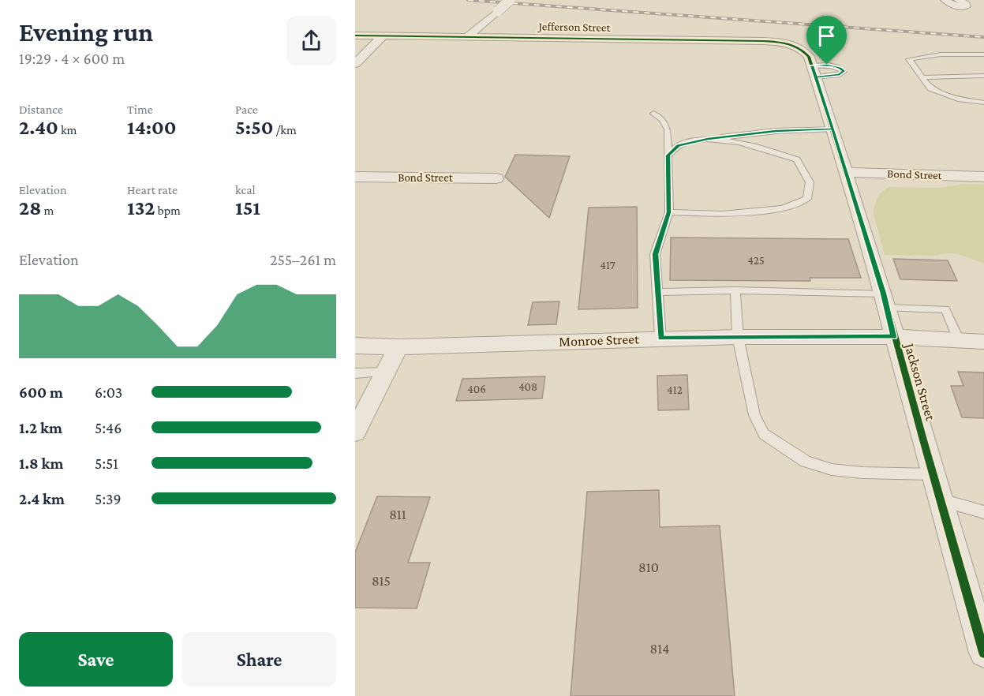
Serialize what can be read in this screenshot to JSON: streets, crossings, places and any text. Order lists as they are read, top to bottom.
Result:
{
  "streets": {
    "street": [
      "Jefferson Street",
      "Bond Street",
      "Monroe Street",
      "Jackson Street"
    ]
  },
  "crossings": [
    ["Jefferson Street", "Jackson Street"],
    ["Bond Street", "Jackson Street"],
    ["Monroe Street", "Jackson Street"]
  ],
  "house_numbers": [
    "425",
    "417",
    "408",
    "406",
    "412",
    "811",
    "810",
    "815",
    "814"
  ],
  "page": {
    "heading": ["Evening run", "19:29 · 4 × 600 m"],
    "stats": [
      ["Distance", "2.40 km"],
      ["Time", "14:00"],
      ["Pace", "5:50 /km"],
      ["Elevation", "28 m"],
      ["Heart rate", "132 bpm"],
      ["kcal", "151"]
    ],
    "chart": ["Elevation", "255–261 m"],
    "list": [
      {
        "name": "600 m",
        "note": "6:03"
      },
      {
        "name": "1.2 km",
        "note": "5:46"
      },
      {
        "name": "1.8 km",
        "note": "5:51"
      },
      {
        "name": "2.4 km",
        "note": "5:39"
      }
    ],
    "buttons": ["Save", "Share"]
  }
}
